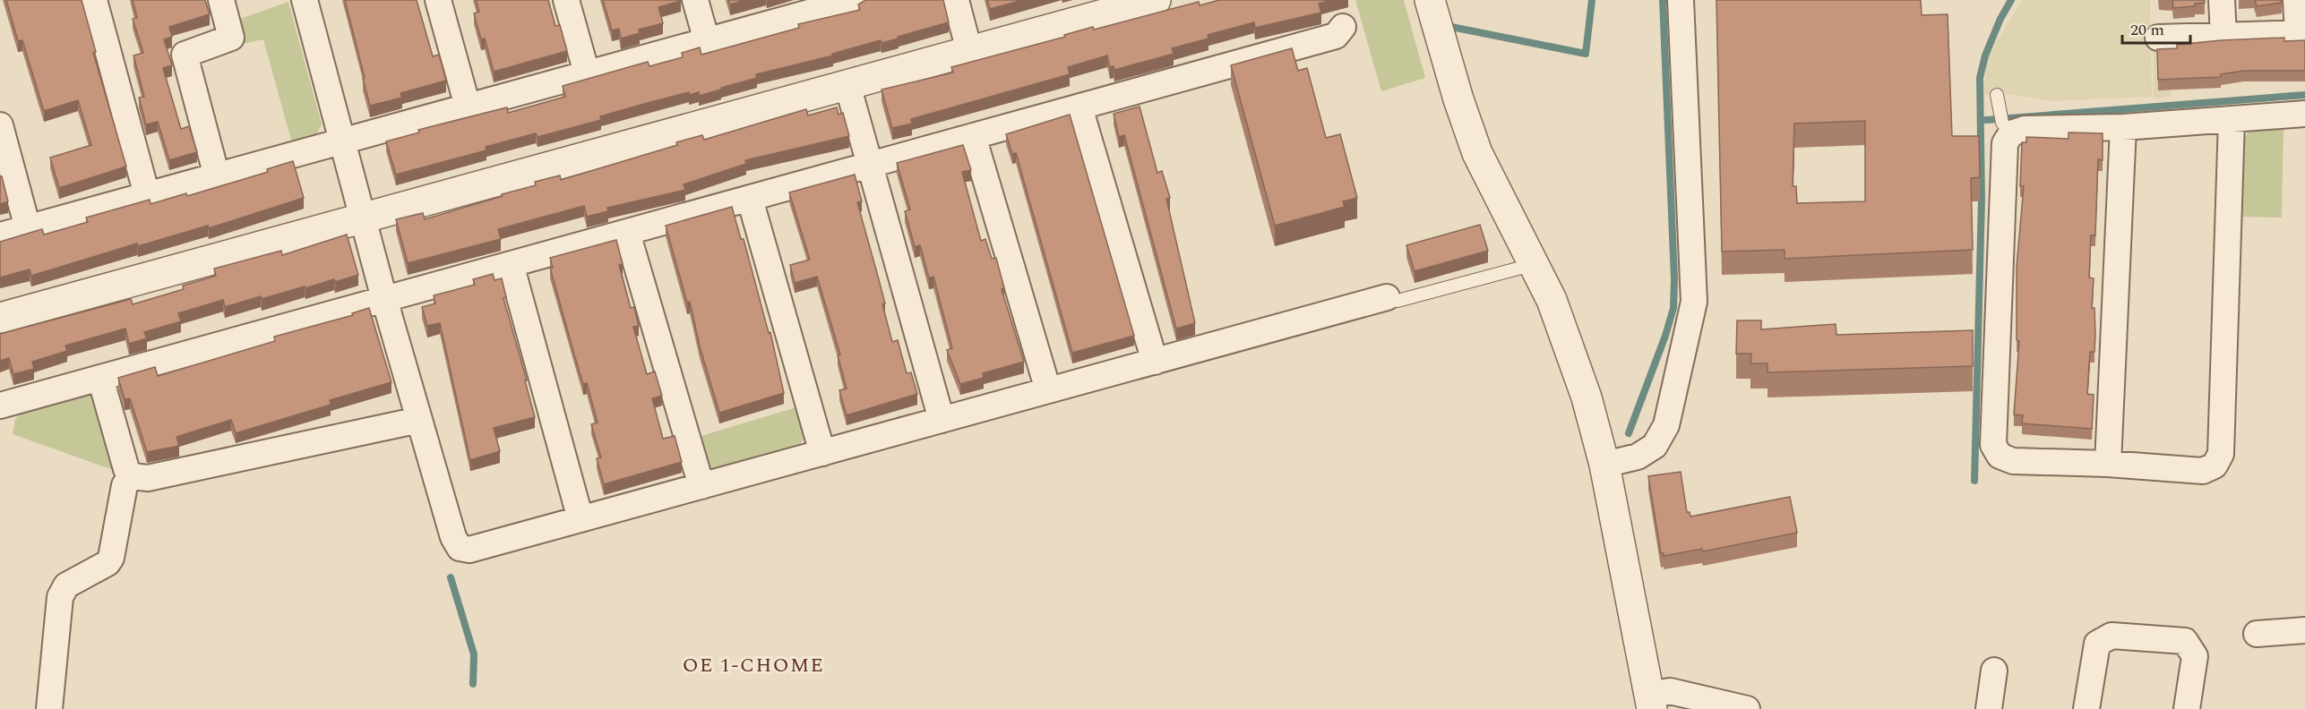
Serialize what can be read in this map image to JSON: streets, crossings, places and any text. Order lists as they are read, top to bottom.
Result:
{
  "districts": ["OE 1-CHOME"],
  "scale_bar": "20 m"
}
